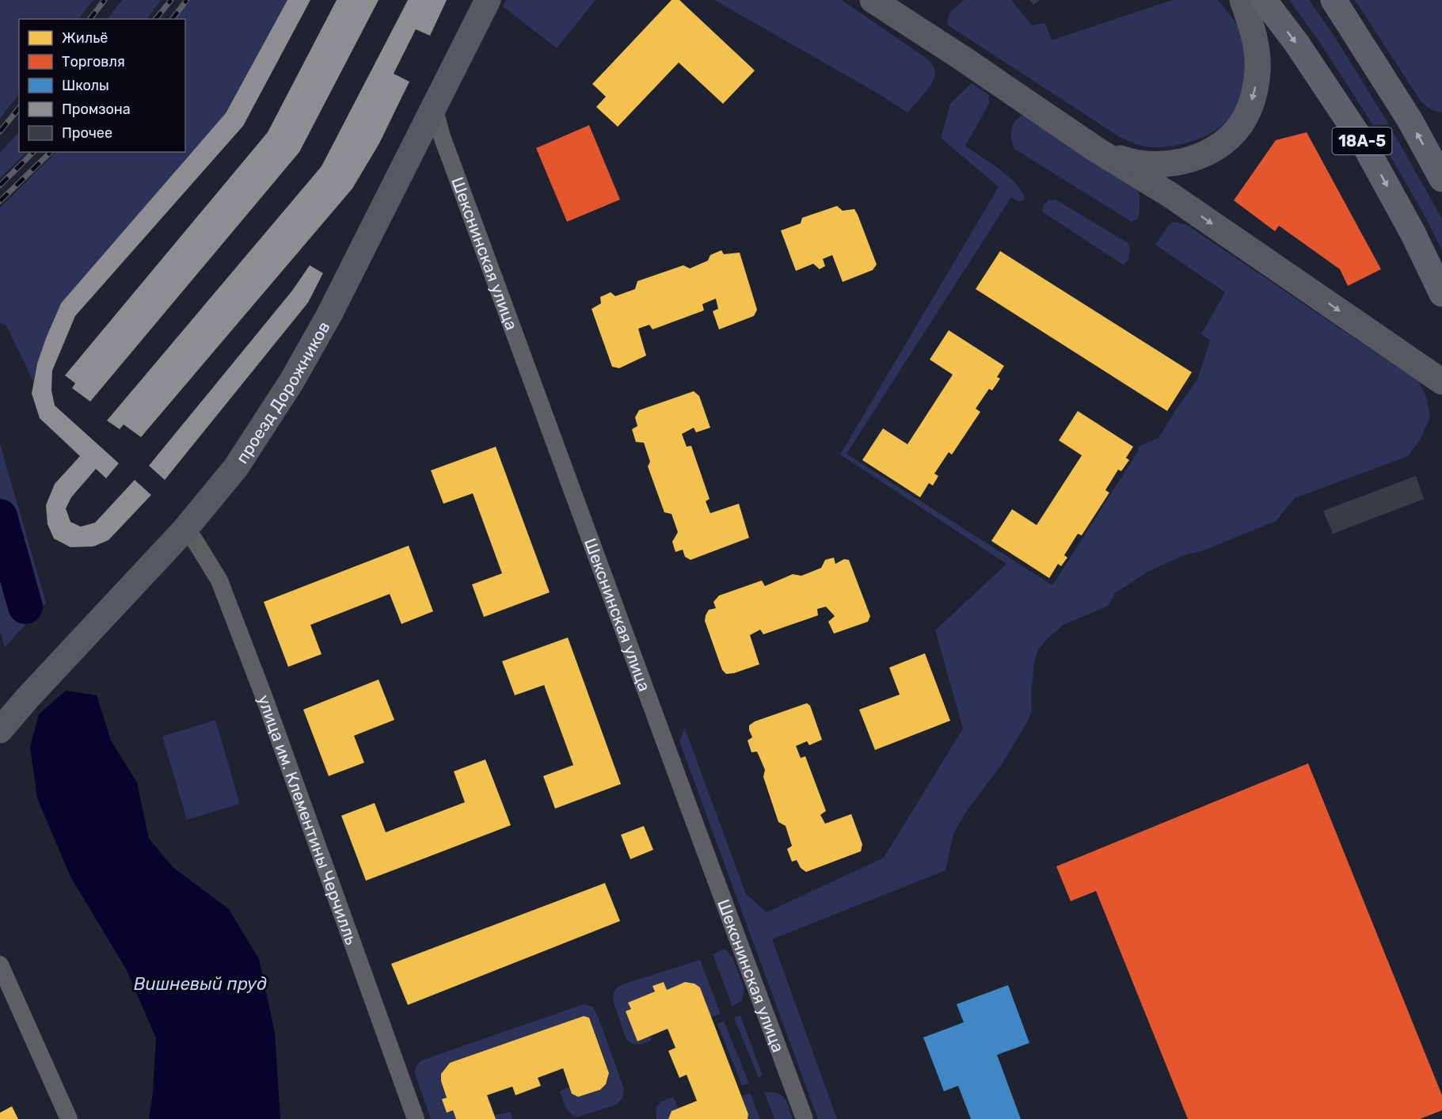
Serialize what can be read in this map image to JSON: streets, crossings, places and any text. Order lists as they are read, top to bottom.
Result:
{
  "streets": {
    "highway": ["18А-5"],
    "main road": ["проезд Дорожников"],
    "street": ["Шекснинская улица", "улица им. Клементины Черчилль"]
  },
  "crossings": [
    ["Шекснинская улица", "проезд Дорожников"],
    ["проезд Дорожников", "улица им. Клементины Черчилль"]
  ],
  "water": ["Вишневый пруд"],
  "legend": [
    "Жильё",
    "Торговля",
    "Школы",
    "Промзона",
    "Прочее"
  ]
}
